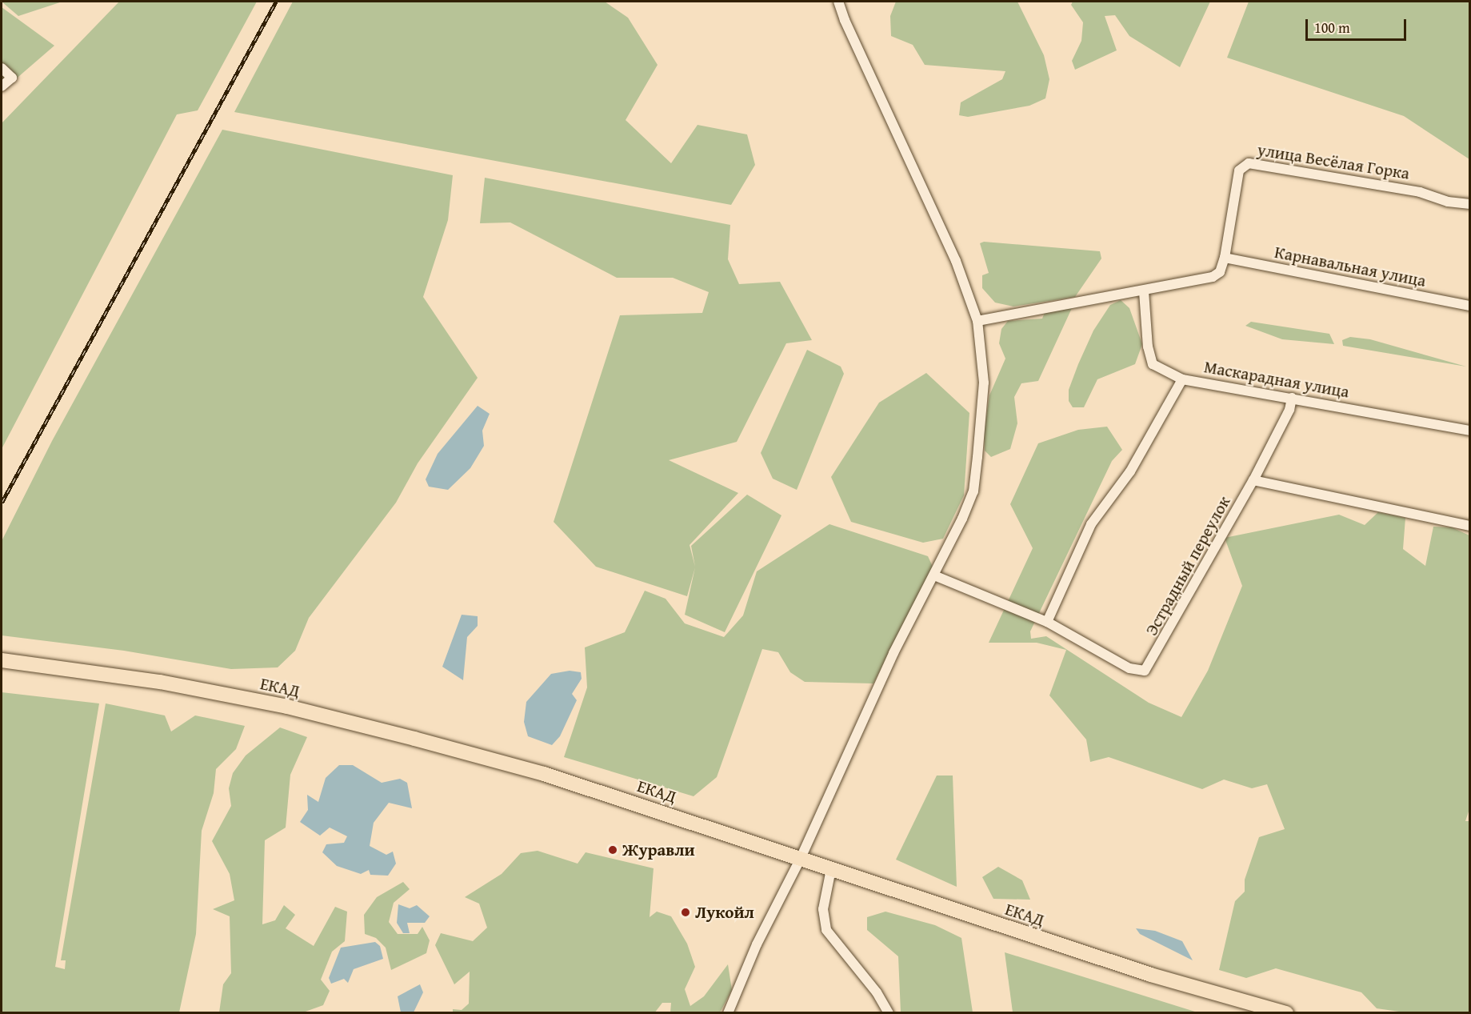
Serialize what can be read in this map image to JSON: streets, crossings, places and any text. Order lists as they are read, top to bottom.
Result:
{
  "streets": {
    "highway": ["ЕКАД"],
    "street": [
      "улица Весёлая Горка",
      "Карнавальная улица",
      "Маскарадная улица",
      "Эстрадный переулок"
    ]
  },
  "crossings": [
    ["улица Весёлая Горка", "Карнавальная улица"],
    ["улица Весёлая Горка", "Маскарадная улица"],
    ["Маскарадная улица", "Эстрадный переулок"]
  ],
  "places": ["Журавли", "Лукойл"],
  "scale_bar": "100 m"
}
